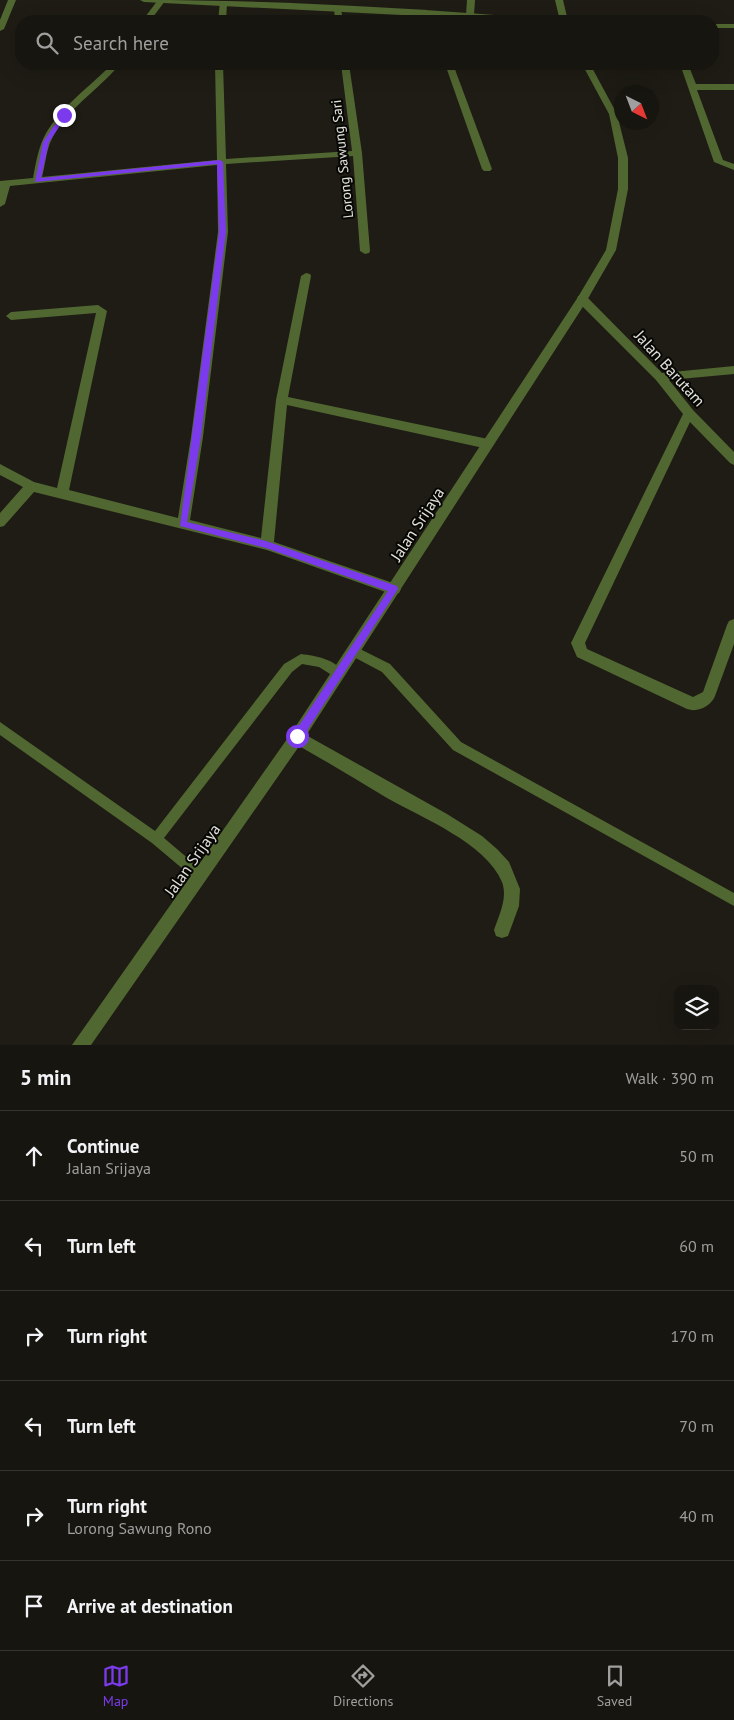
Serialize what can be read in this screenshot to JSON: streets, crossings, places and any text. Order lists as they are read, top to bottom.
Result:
{
  "streets": {
    "street": ["Lorong Sawung Sari", "Jalan Barutam", "Jalan Srijaya"]
  },
  "crossings": [
    ["Jalan Barutam", "Jalan Srijaya"]
  ],
  "north": "bottom right",
  "page": {
    "search": "Search here",
    "heading": ["5 min", "Walk · 390 m"],
    "list": [
      ["Continue", "Jalan Srijaya", "50 m"],
      ["Turn left", "60 m"],
      ["Turn right", "170 m"],
      ["Turn left", "70 m"],
      ["Turn right", "Lorong Sawung Rono", "40 m"],
      "Arrive at destination"
    ],
    "nav": ["Map", "Directions", "Saved"]
  }
}
